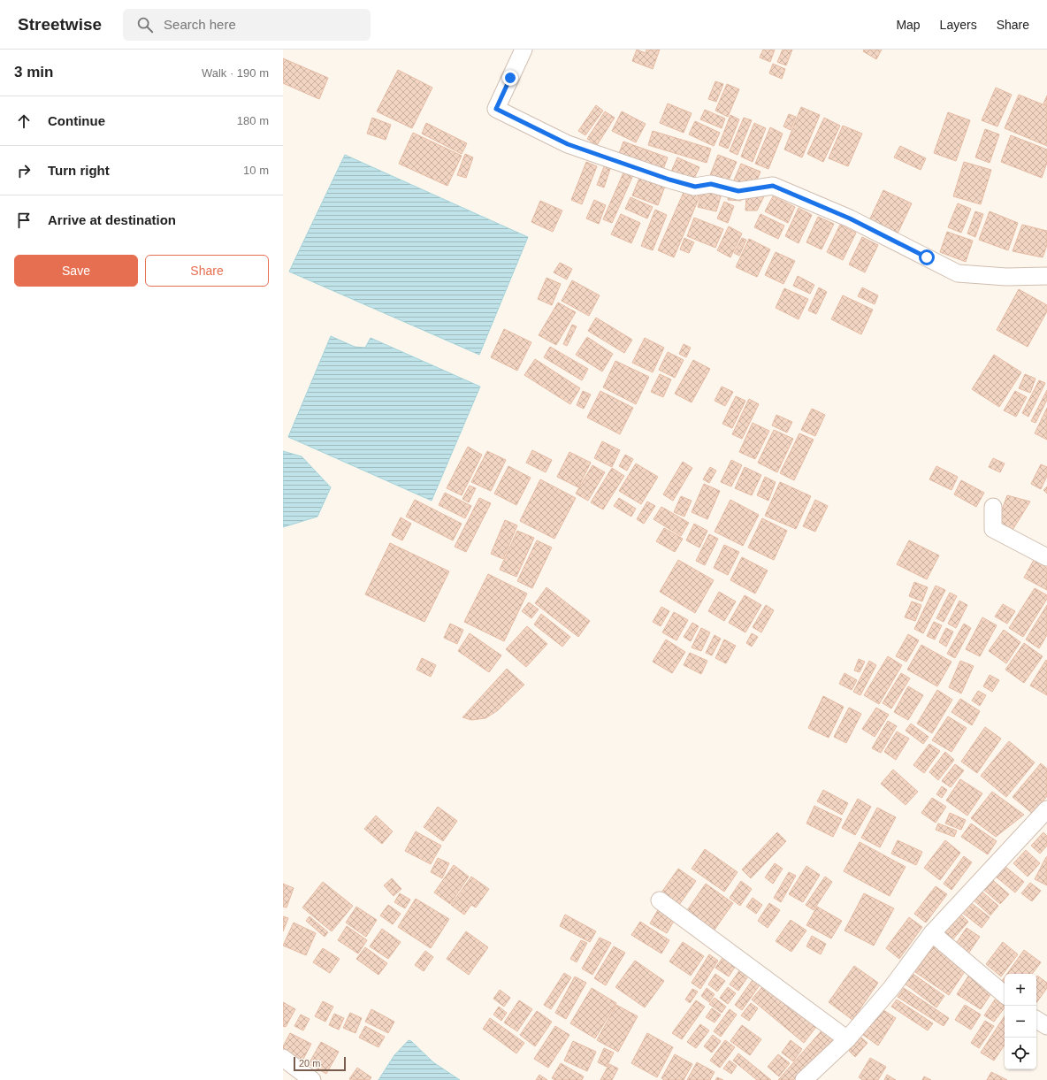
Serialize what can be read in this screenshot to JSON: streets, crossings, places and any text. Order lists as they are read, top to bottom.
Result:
{
  "scale_bar": "20 m",
  "page": {
    "header": "Streetwise",
    "search": "Search here",
    "nav": ["Map", "Layers", "Share"],
    "heading": ["3 min", "Walk · 190 m"],
    "list": [
      ["Continue", "180 m"],
      ["Turn right", "10 m"],
      "Arrive at destination"
    ],
    "buttons": ["Save", "Share"],
    "map_buttons": ["+", "−"],
    "scale": "20 m"
  }
}
